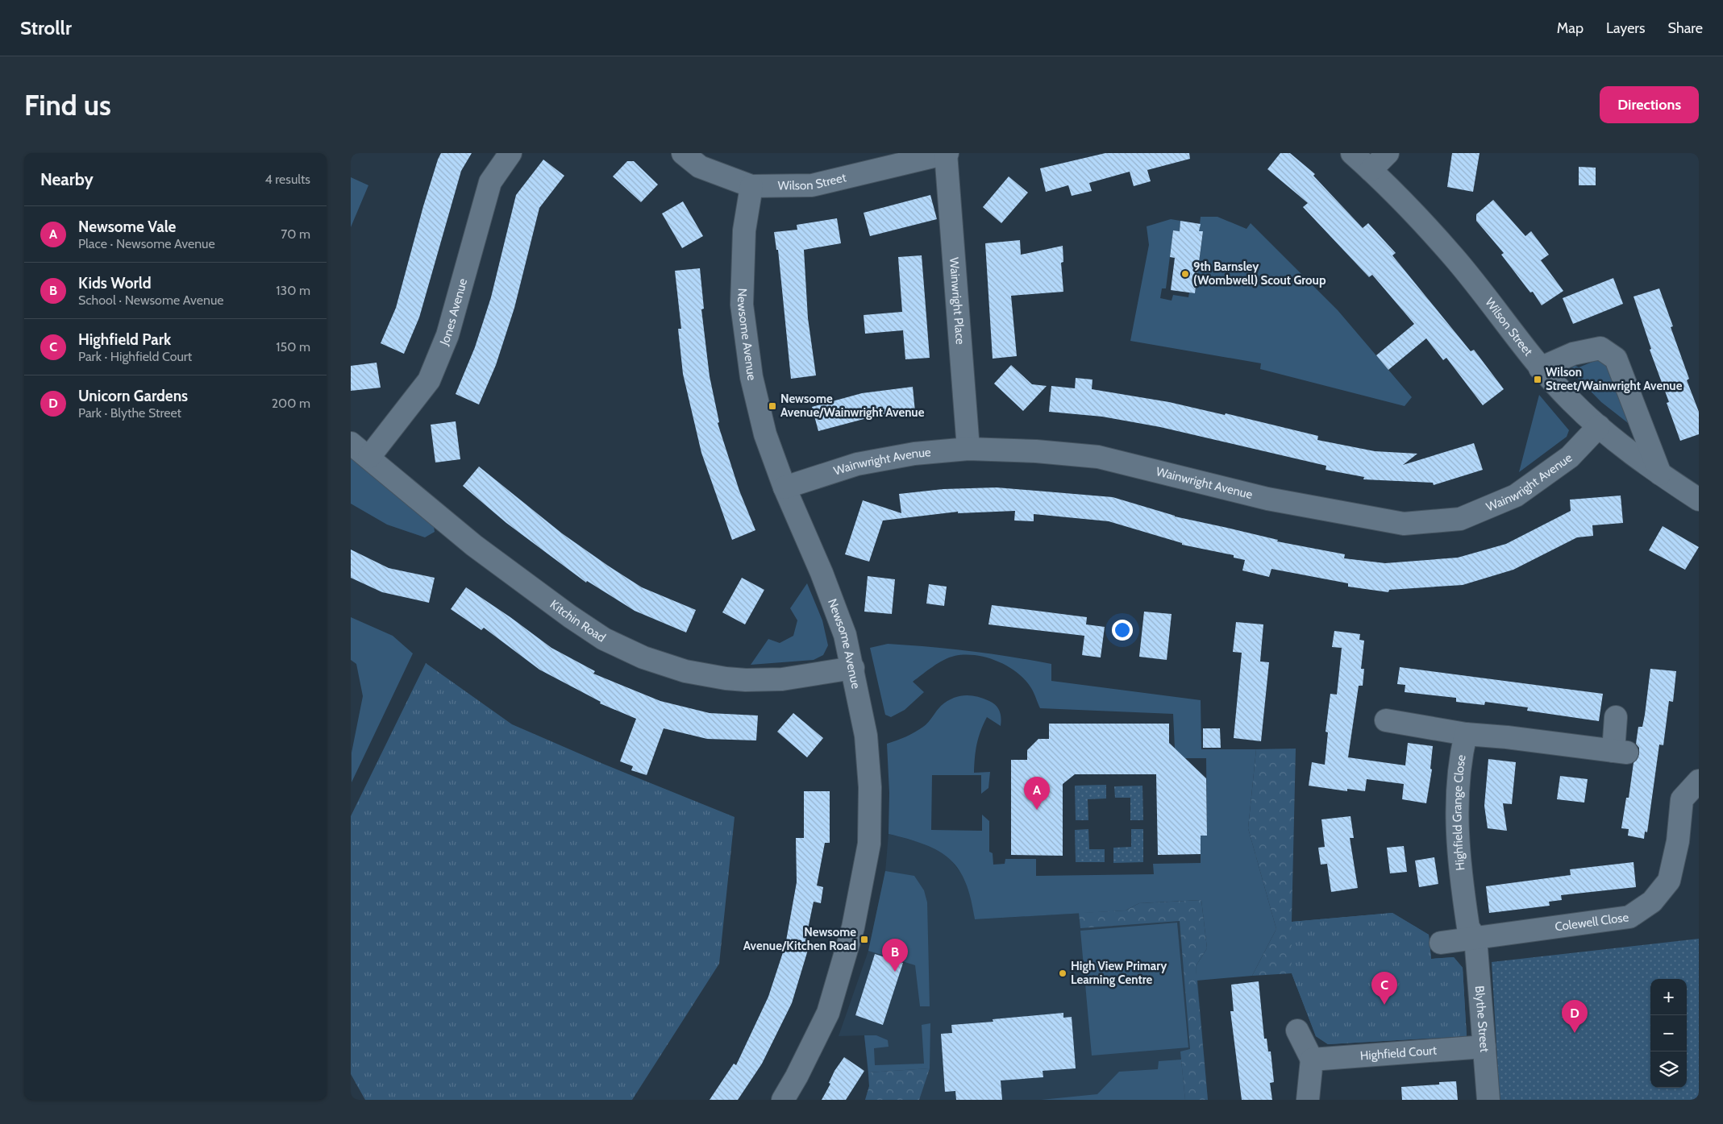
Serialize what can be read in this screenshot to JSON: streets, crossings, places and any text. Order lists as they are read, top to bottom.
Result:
{
  "streets": {
    "street": [
      "Wilson Street",
      "Wainwright Place",
      "Jones Avenue",
      "Newsome Avenue",
      "Wainwright Avenue",
      "Kitchin Road",
      "Highfield Grange Close",
      "Colewell Close",
      "Blythe Street",
      "Highfield Court"
    ]
  },
  "crossings": [
    ["Wilson Street", "Wainwright Place"],
    ["Wilson Street", "Newsome Avenue"],
    ["Wilson Street", "Wainwright Avenue"],
    ["Wainwright Place", "Wainwright Avenue"],
    ["Jones Avenue", "Kitchin Road"],
    ["Newsome Avenue", "Wainwright Avenue"],
    ["Newsome Avenue", "Kitchin Road"],
    ["Highfield Grange Close", "Colewell Close"],
    ["Highfield Grange Close", "Blythe Street"],
    ["Colewell Close", "Blythe Street"],
    ["Blythe Street", "Highfield Court"]
  ],
  "places": {
    "other": ["9th Barnsley (Wombwell) Scout Group", "High View Primary Learning Centre"],
    "transit": ["Wilson Street/Wainwright Avenue", "Newsome Avenue/Wainwright Avenue", "Newsome Avenue/Kitchen Road"]
  },
  "page": {
    "header": "Strollr",
    "nav": ["Map", "Layers", "Share"],
    "buttons": "Directions",
    "title": "Find us",
    "heading": ["Nearby", "4 results"],
    "list": [
      {
        "mark": "A",
        "name": "Newsome Vale",
        "note": "Place · Newsome Avenue",
        "value": "70 m"
      },
      {
        "mark": "B",
        "name": "Kids World",
        "note": "School · Newsome Avenue",
        "value": "130 m"
      },
      {
        "mark": "C",
        "name": "Highfield Park",
        "note": "Park · Highfield Court",
        "value": "150 m"
      },
      {
        "mark": "D",
        "name": "Unicorn Gardens",
        "note": "Park · Blythe Street",
        "value": "200 m"
      }
    ],
    "pins": [
      "A",
      "B",
      "C",
      "D"
    ],
    "map_buttons": ["+", "−"]
  }
}
